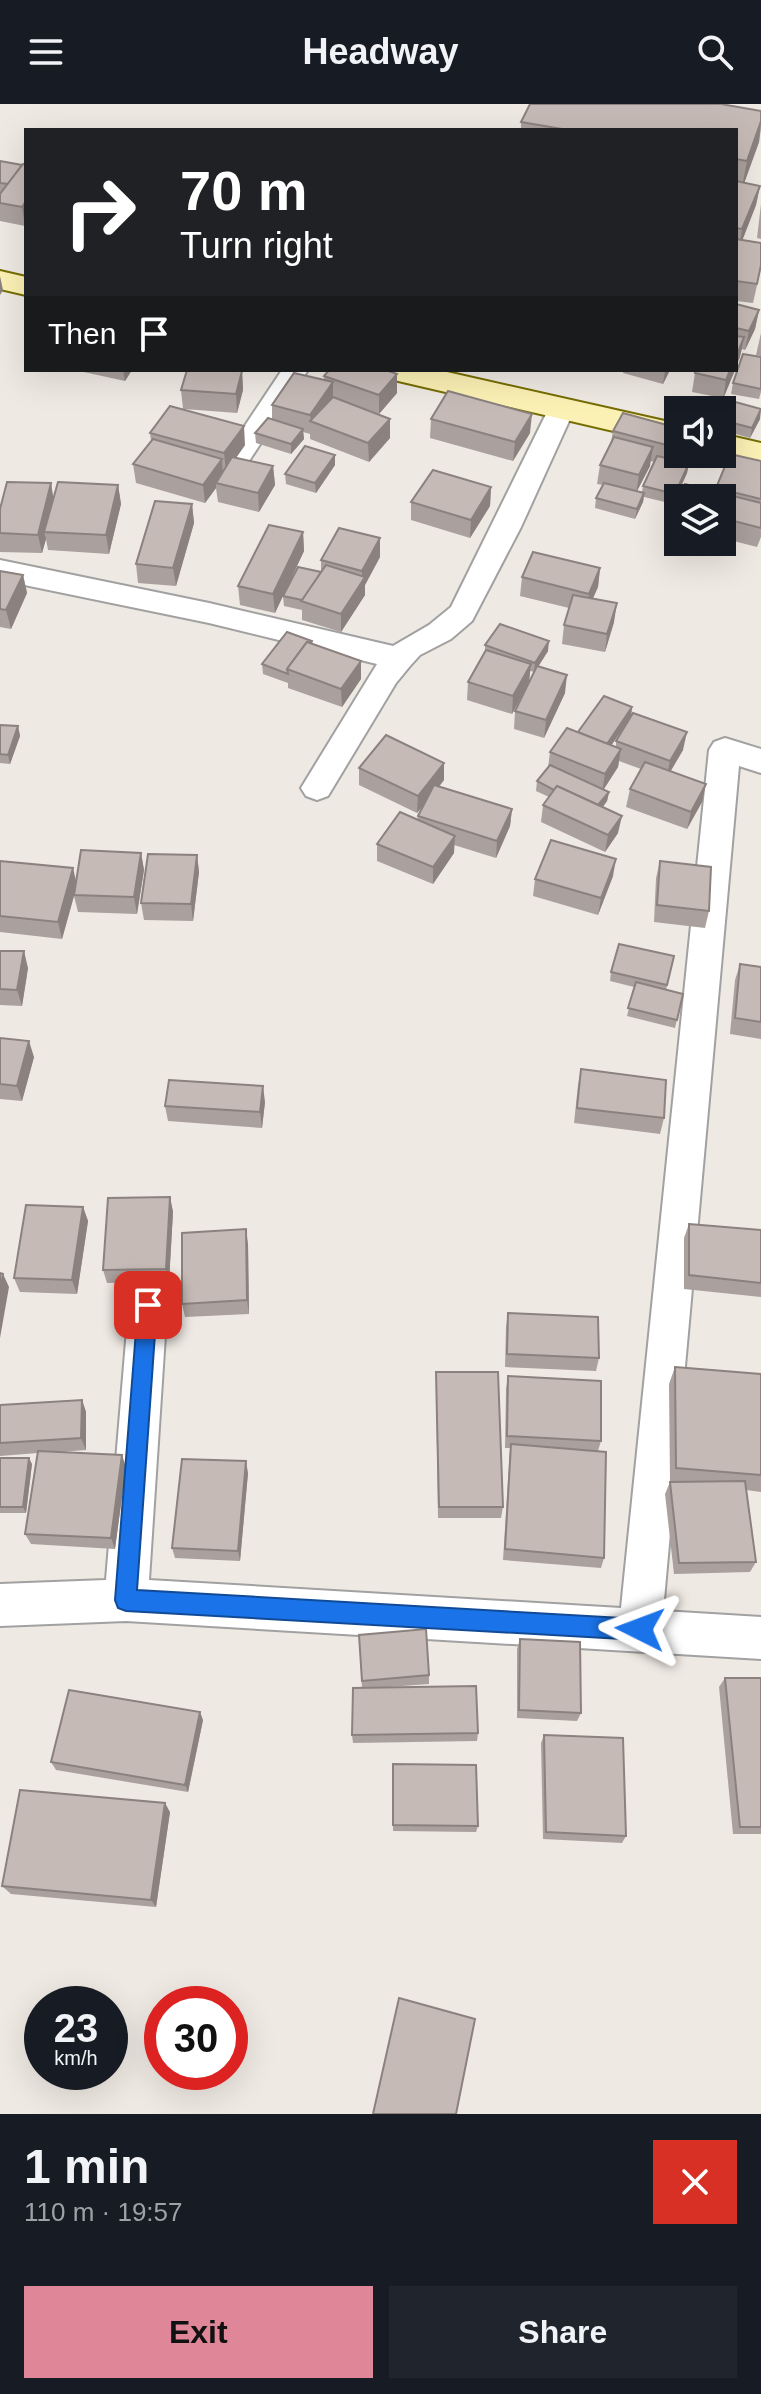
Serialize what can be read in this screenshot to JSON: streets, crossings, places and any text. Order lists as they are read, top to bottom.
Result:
{
  "page": {
    "header": "Headway",
    "turn": ["70 m", "Turn right"],
    "then": "Then",
    "speed": "23 km/h",
    "limit": "30",
    "heading": ["1 min", "110 m · 19:57"],
    "buttons": ["Exit", "Share"]
  }
}
